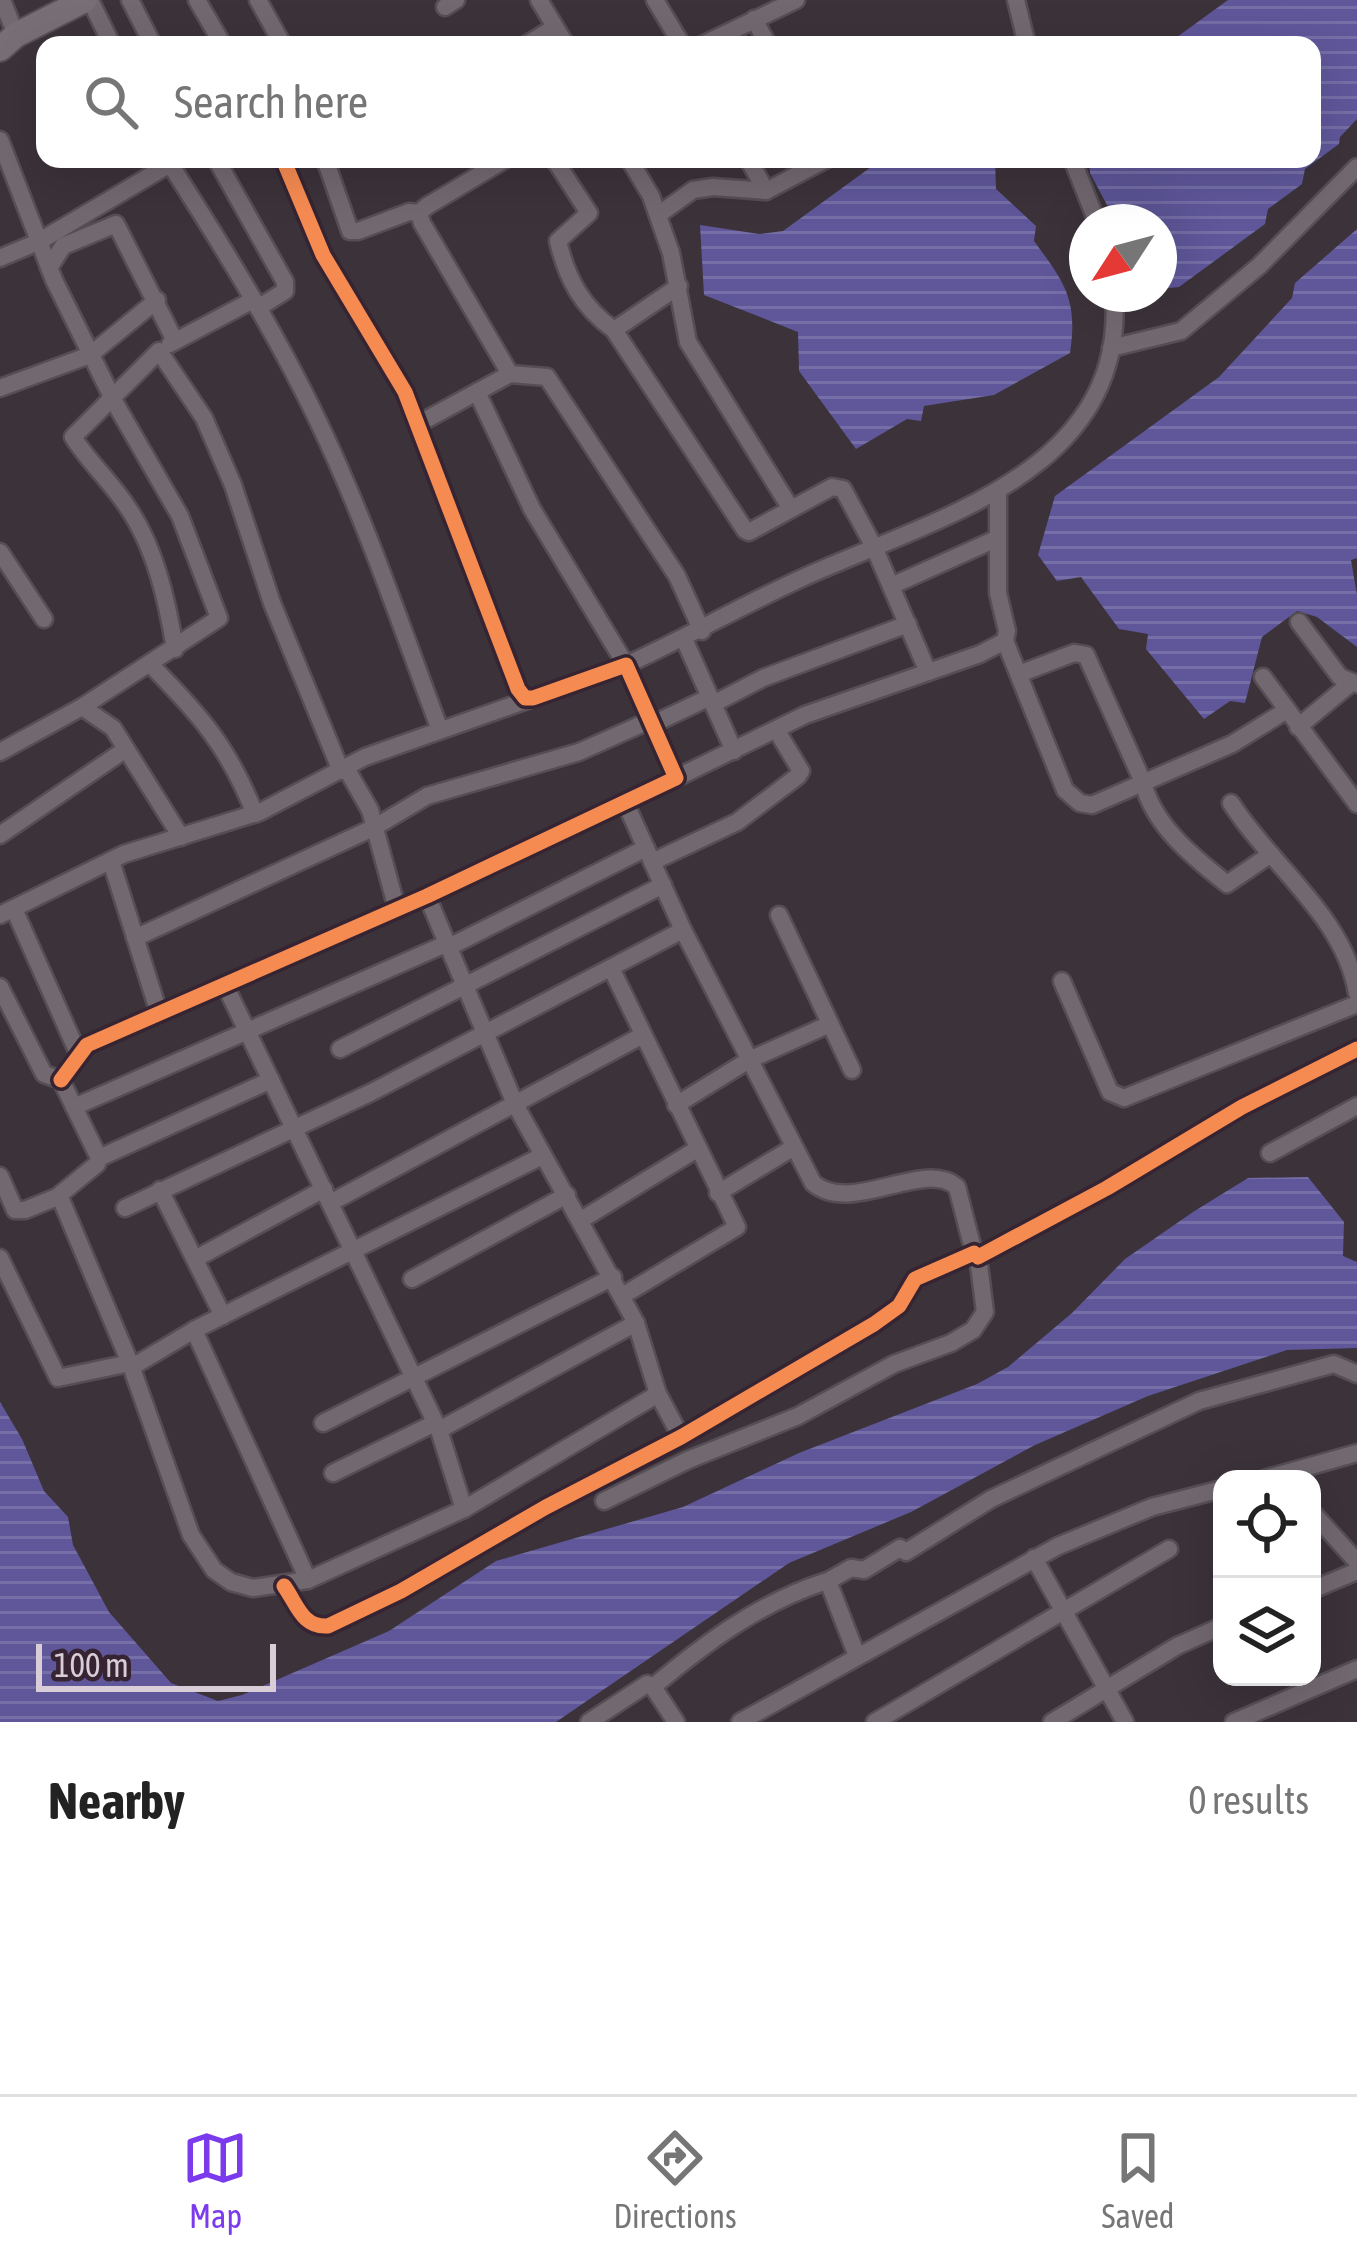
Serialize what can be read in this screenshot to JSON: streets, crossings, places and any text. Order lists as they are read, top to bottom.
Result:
{
  "scale_bar": "100 m",
  "north": "bottom left",
  "page": {
    "search": "Search here",
    "scale": "100 m",
    "heading": ["Nearby", "0 results"],
    "nav": ["Map", "Directions", "Saved"]
  }
}
